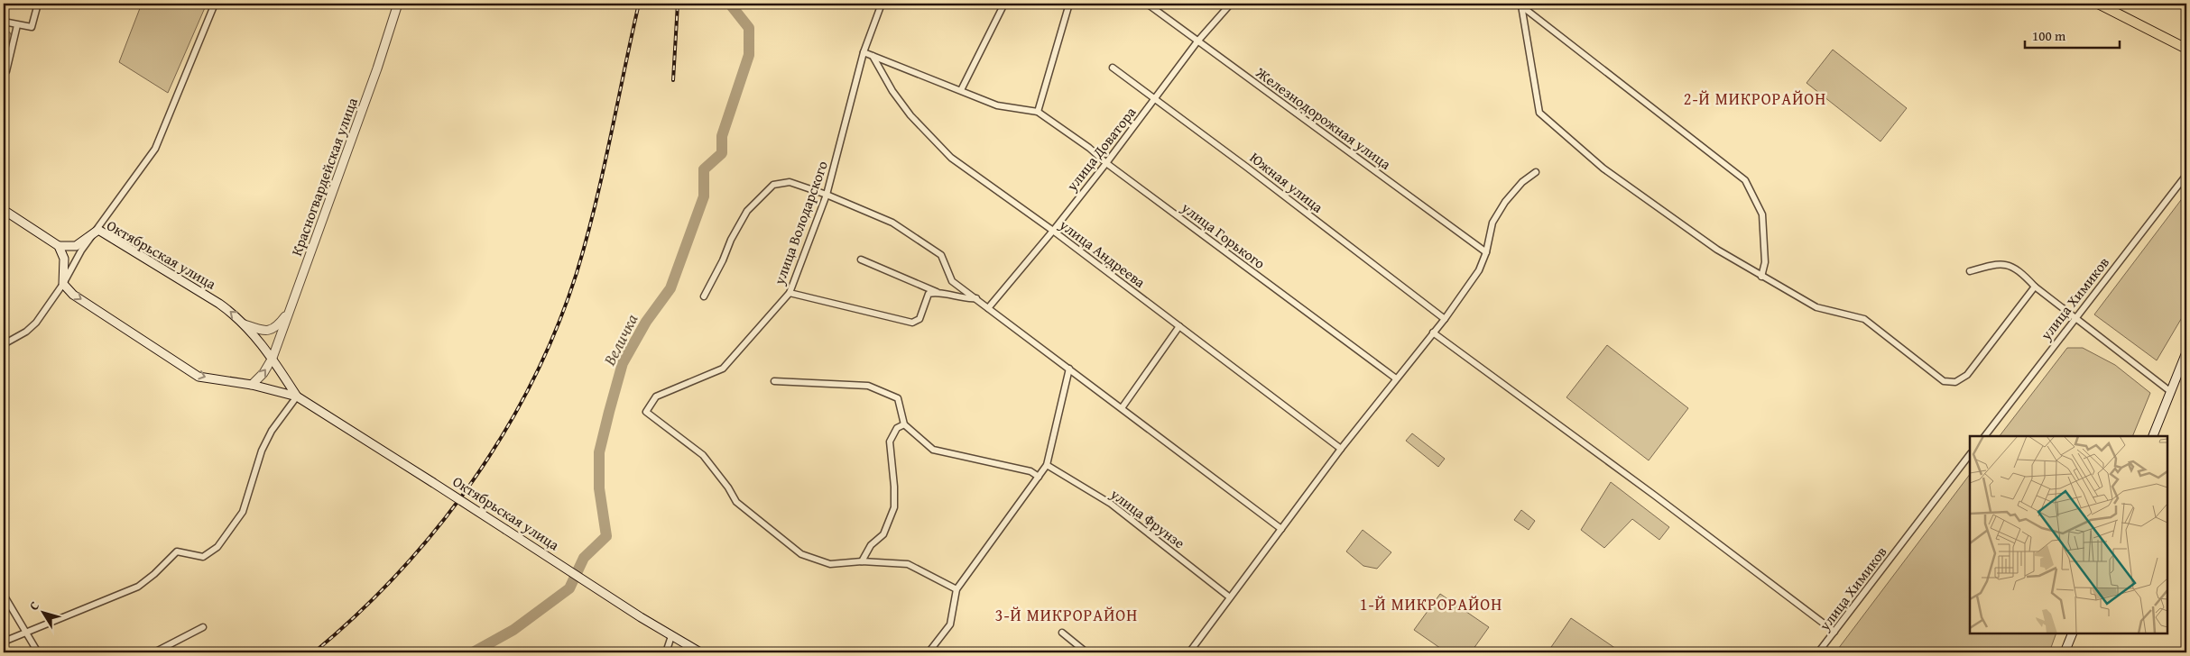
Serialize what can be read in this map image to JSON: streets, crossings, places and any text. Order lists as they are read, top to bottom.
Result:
{
  "streets": {
    "main road": ["Красногвардейская улица", "Октябрьская улица"],
    "street": [
      "Железнодорожная улица",
      "улица Доватора",
      "Южная улица",
      "улица Володарского",
      "улица Горького",
      "улица Андреева",
      "улица Химиков",
      "улица Фрунзе"
    ]
  },
  "crossings": [
    ["Железнодорожная улица", "улица Доватора"],
    ["улица Доватора", "Южная улица"],
    ["улица Доватора", "улица Горького"],
    ["улица Доватора", "улица Андреева"],
    ["Красногвардейская улица", "Октябрьская улица"]
  ],
  "districts": ["2-Й МИКРОРАЙОН", "1-Й МИКРОРАЙОН", "3-Й МИКРОРАЙОН"],
  "water": ["Величка"],
  "scale_bar": "100 m",
  "north": "top left"
}
